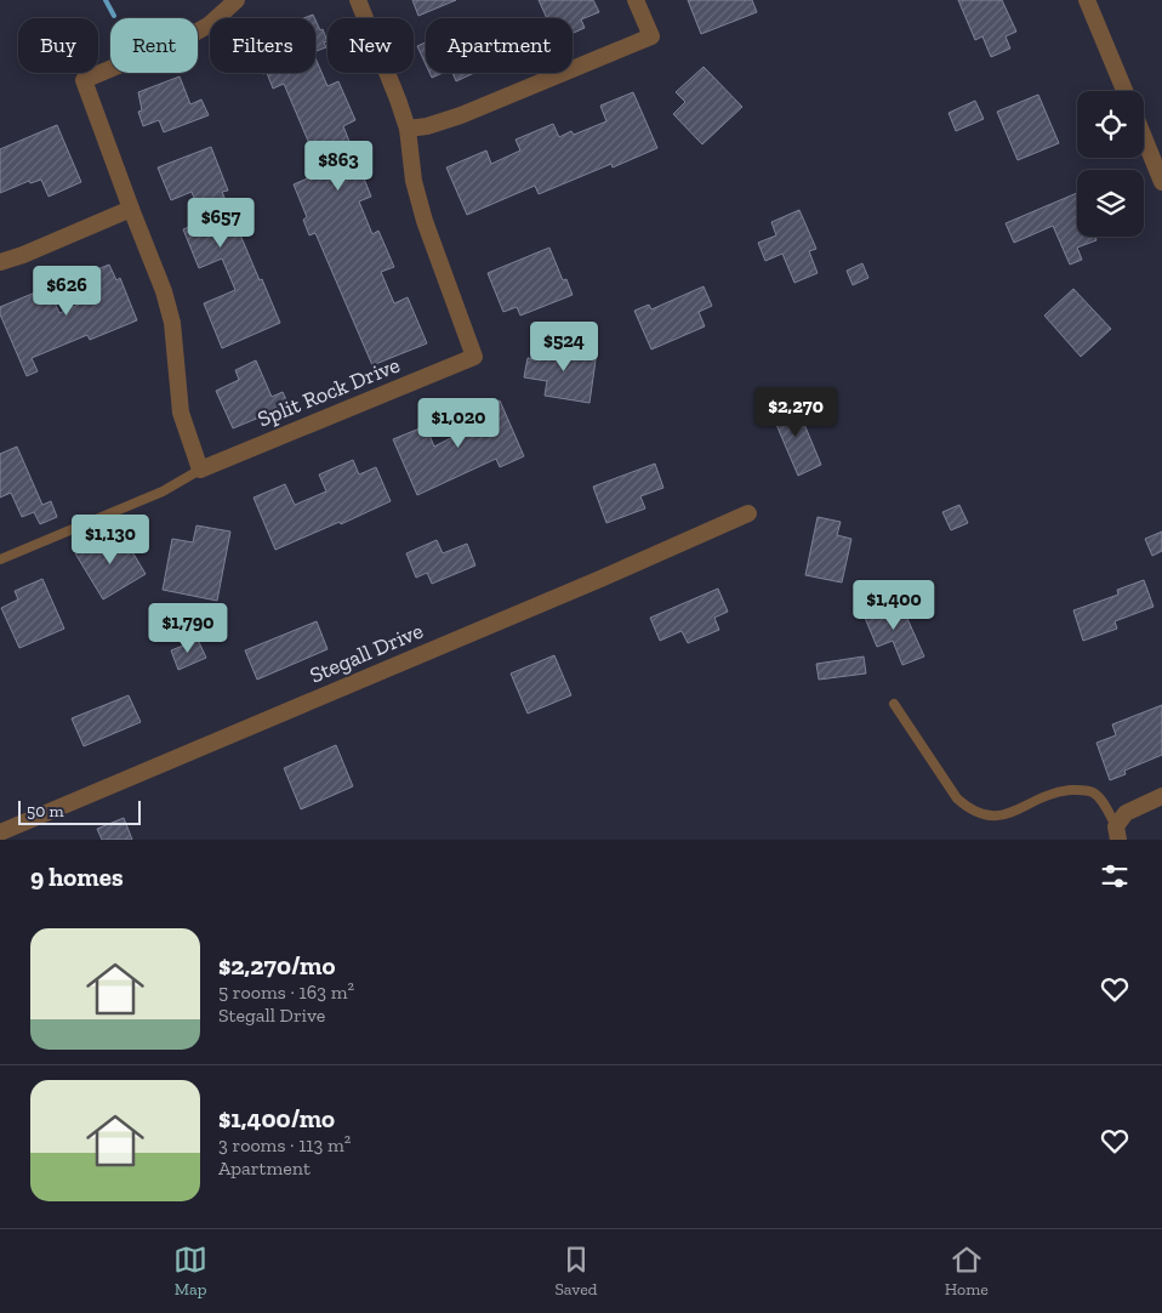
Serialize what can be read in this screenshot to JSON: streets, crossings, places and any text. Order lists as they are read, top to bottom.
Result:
{
  "streets": {
    "street": ["Split Rock Drive", "Stegall Drive"]
  },
  "scale_bar": "50 m",
  "page": {
    "chip": [
      "Buy",
      "Rent",
      "Filters",
      "New",
      "Apartment"
    ],
    "price": [
      "$863",
      "$657",
      "$626",
      "$524",
      "$2,270",
      "$1,020",
      "$1,130",
      "$1,400",
      "$1,790"
    ],
    "scale": "50 m",
    "heading": "9 homes",
    "list": [
      {
        "name": "$2,270/mo",
        "note": "5 rooms · 163 m² · Stegall Drive"
      },
      {
        "name": "$1,400/mo",
        "note": "3 rooms · 113 m² · Apartment"
      }
    ],
    "tabs": ["Map", "Saved", "Home"]
  }
}
